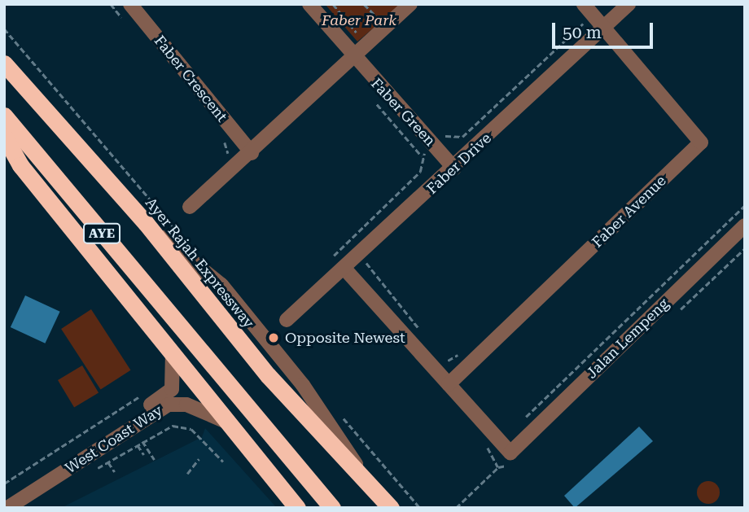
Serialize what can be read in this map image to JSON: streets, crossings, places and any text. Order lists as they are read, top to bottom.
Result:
{
  "streets": {
    "highway": ["AYE", "Ayer Rajah Expressway"],
    "street": [
      "Faber Crescent",
      "Faber Green",
      "Faber Drive",
      "Faber Avenue",
      "Jalan Lempeng",
      "West Coast Way"
    ]
  },
  "crossings": [
    ["Faber Green", "Faber Drive"],
    ["Faber Drive", "Faber Avenue"],
    ["Faber Avenue", "Jalan Lempeng"]
  ],
  "parks": ["Faber Park"],
  "places": ["Opposite Newest"],
  "scale_bar": "50 m"
}
